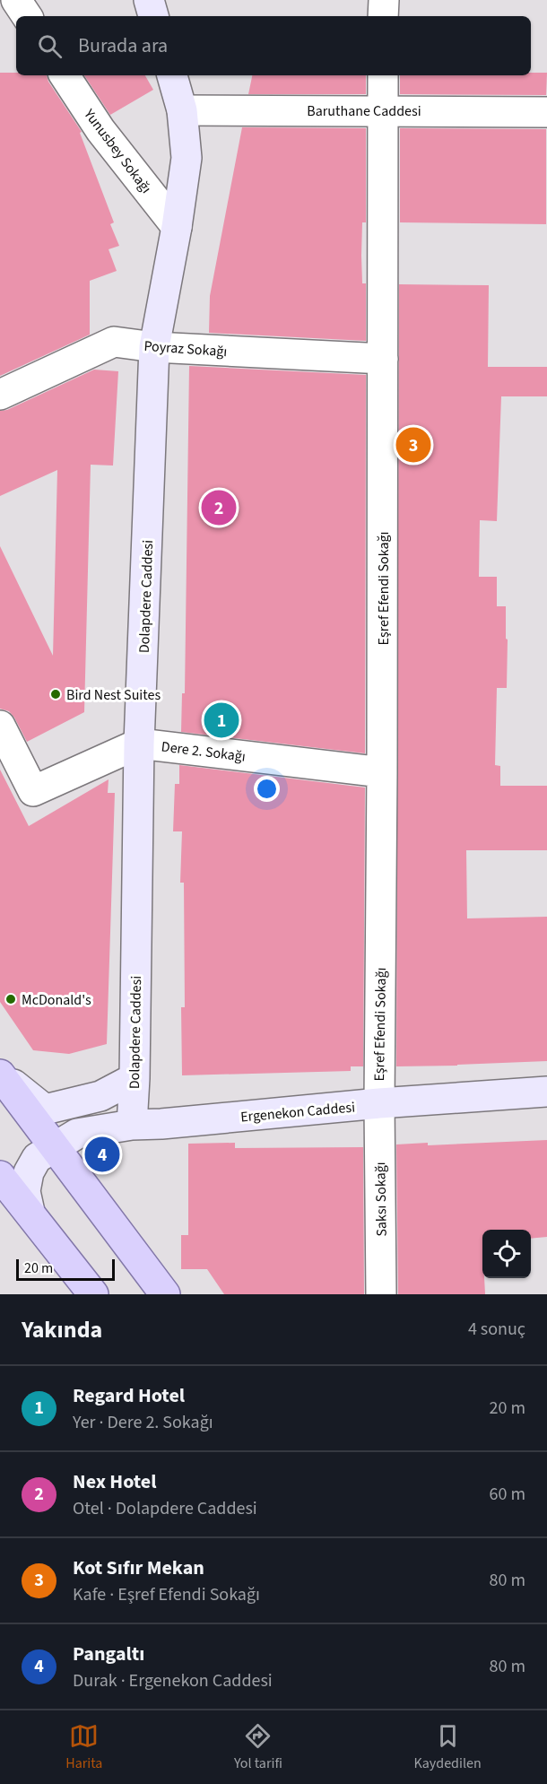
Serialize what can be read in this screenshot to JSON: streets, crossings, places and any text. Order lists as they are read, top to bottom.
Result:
{
  "streets": {
    "main road": ["Dolapdere Caddesi", "Ergenekon Caddesi"],
    "street": [
      "Baruthane Caddesi",
      "Yunusbey Sokağı",
      "Poyraz Sokağı",
      "Eşref Efendi Sokağı",
      "Dere 2. Sokağı",
      "Saksı Sokağı"
    ]
  },
  "crossings": [
    ["Baruthane Caddesi", "Eşref Efendi Sokağı"],
    ["Baruthane Caddesi", "Dolapdere Caddesi"],
    ["Yunusbey Sokağı", "Dolapdere Caddesi"],
    ["Poyraz Sokağı", "Eşref Efendi Sokağı"],
    ["Poyraz Sokağı", "Dolapdere Caddesi"],
    ["Eşref Efendi Sokağı", "Dere 2. Sokağı"],
    ["Eşref Efendi Sokağı", "Ergenekon Caddesi"],
    ["Eşref Efendi Sokağı", "Saksı Sokağı"],
    ["Dolapdere Caddesi", "Dere 2. Sokağı"],
    ["Dolapdere Caddesi", "Ergenekon Caddesi"],
    ["Ergenekon Caddesi", "Saksı Sokağı"]
  ],
  "places": ["Bird Nest Suites", "McDonald's"],
  "scale_bar": "20 m",
  "page": {
    "search": "Burada ara",
    "pins": [
      "3",
      "2",
      "1",
      "4"
    ],
    "scale": "20 m",
    "heading": ["Yakında", "4 sonuç"],
    "list": [
      {
        "mark": "1",
        "name": "Regard Hotel",
        "note": "Yer · Dere 2. Sokağı",
        "value": "20 m"
      },
      {
        "mark": "2",
        "name": "Nex Hotel",
        "note": "Otel · Dolapdere Caddesi",
        "value": "60 m"
      },
      {
        "mark": "3",
        "name": "Kot Sıfır Mekan",
        "note": "Kafe · Eşref Efendi Sokağı",
        "value": "80 m"
      },
      {
        "mark": "4",
        "name": "Pangaltı",
        "note": "Durak · Ergenekon Caddesi",
        "value": "80 m"
      }
    ],
    "nav": ["Harita", "Yol tarifi", "Kaydedilen"]
  }
}
